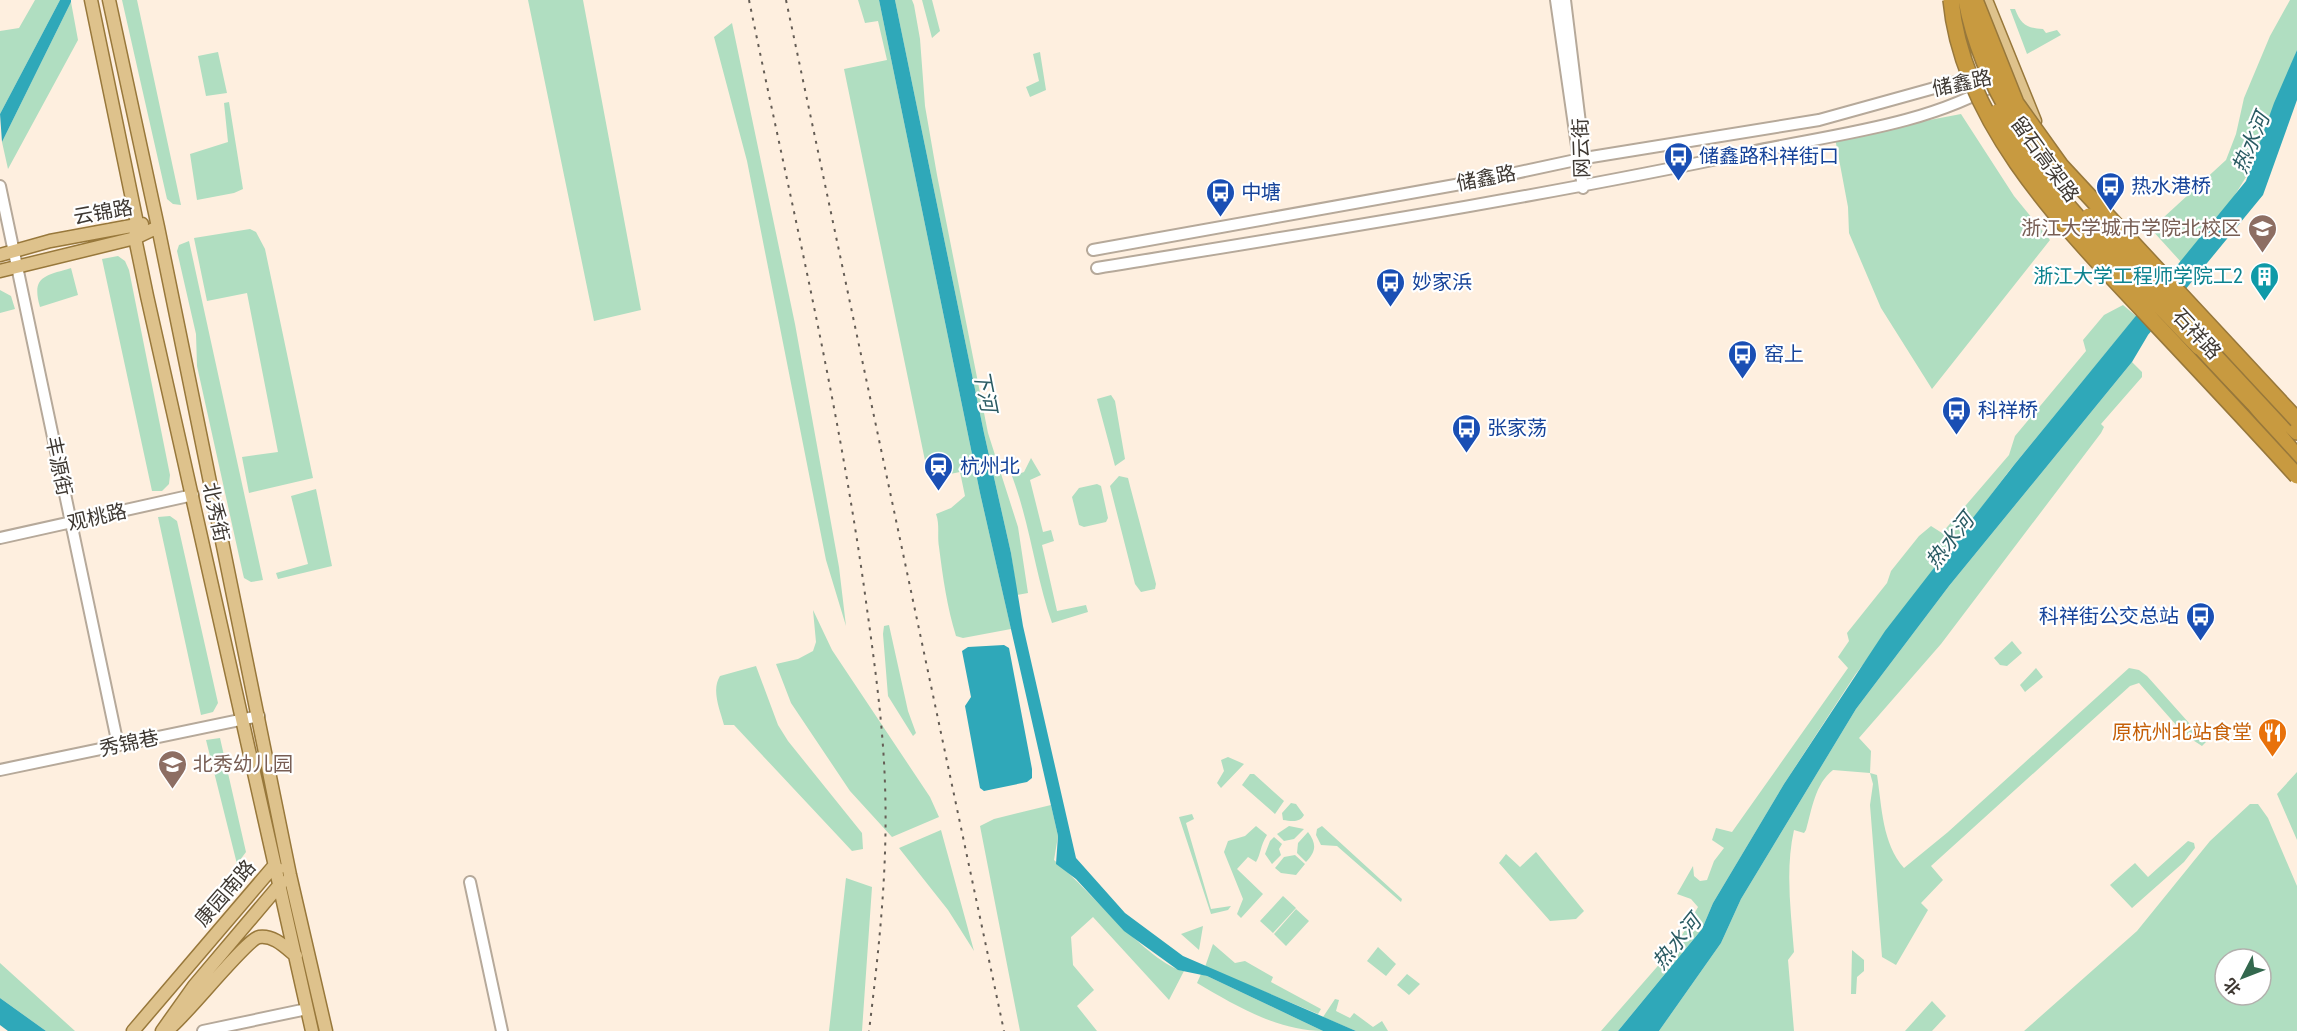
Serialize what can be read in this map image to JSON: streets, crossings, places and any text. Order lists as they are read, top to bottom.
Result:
{
  "streets": {
    "highway": ["留石高架路"],
    "main road": [
      "云锦路",
      "石祥路",
      "北秀街",
      "康园南路"
    ],
    "street": [
      "储鑫路",
      "网云街",
      "丰源街",
      "观桃路",
      "秀锦巷"
    ]
  },
  "crossings": [
    ["储鑫路", "网云街"],
    ["储鑫路", "石祥路"],
    ["云锦路", "丰源街"],
    ["云锦路", "北秀街"],
    ["丰源街", "观桃路"],
    ["丰源街", "秀锦巷"],
    ["北秀街", "观桃路"],
    ["北秀街", "秀锦巷"],
    ["北秀街", "康园南路"]
  ],
  "water": ["热水河", "下河"],
  "places": {
    "bus stop": [
      "储鑫路科祥街口",
      "热水港桥",
      "中塘",
      "妙家浜",
      "窑上",
      "科祥桥",
      "张家荡",
      "科祥街公交总站"
    ],
    "school or university": ["浙江大学城市学院北校区", "北秀幼儿园"],
    "building": ["浙江大学工程师学院工2"],
    "station": ["杭州北"],
    "restaurant": ["原杭州北站食堂"]
  },
  "north": "bottom left"
}
